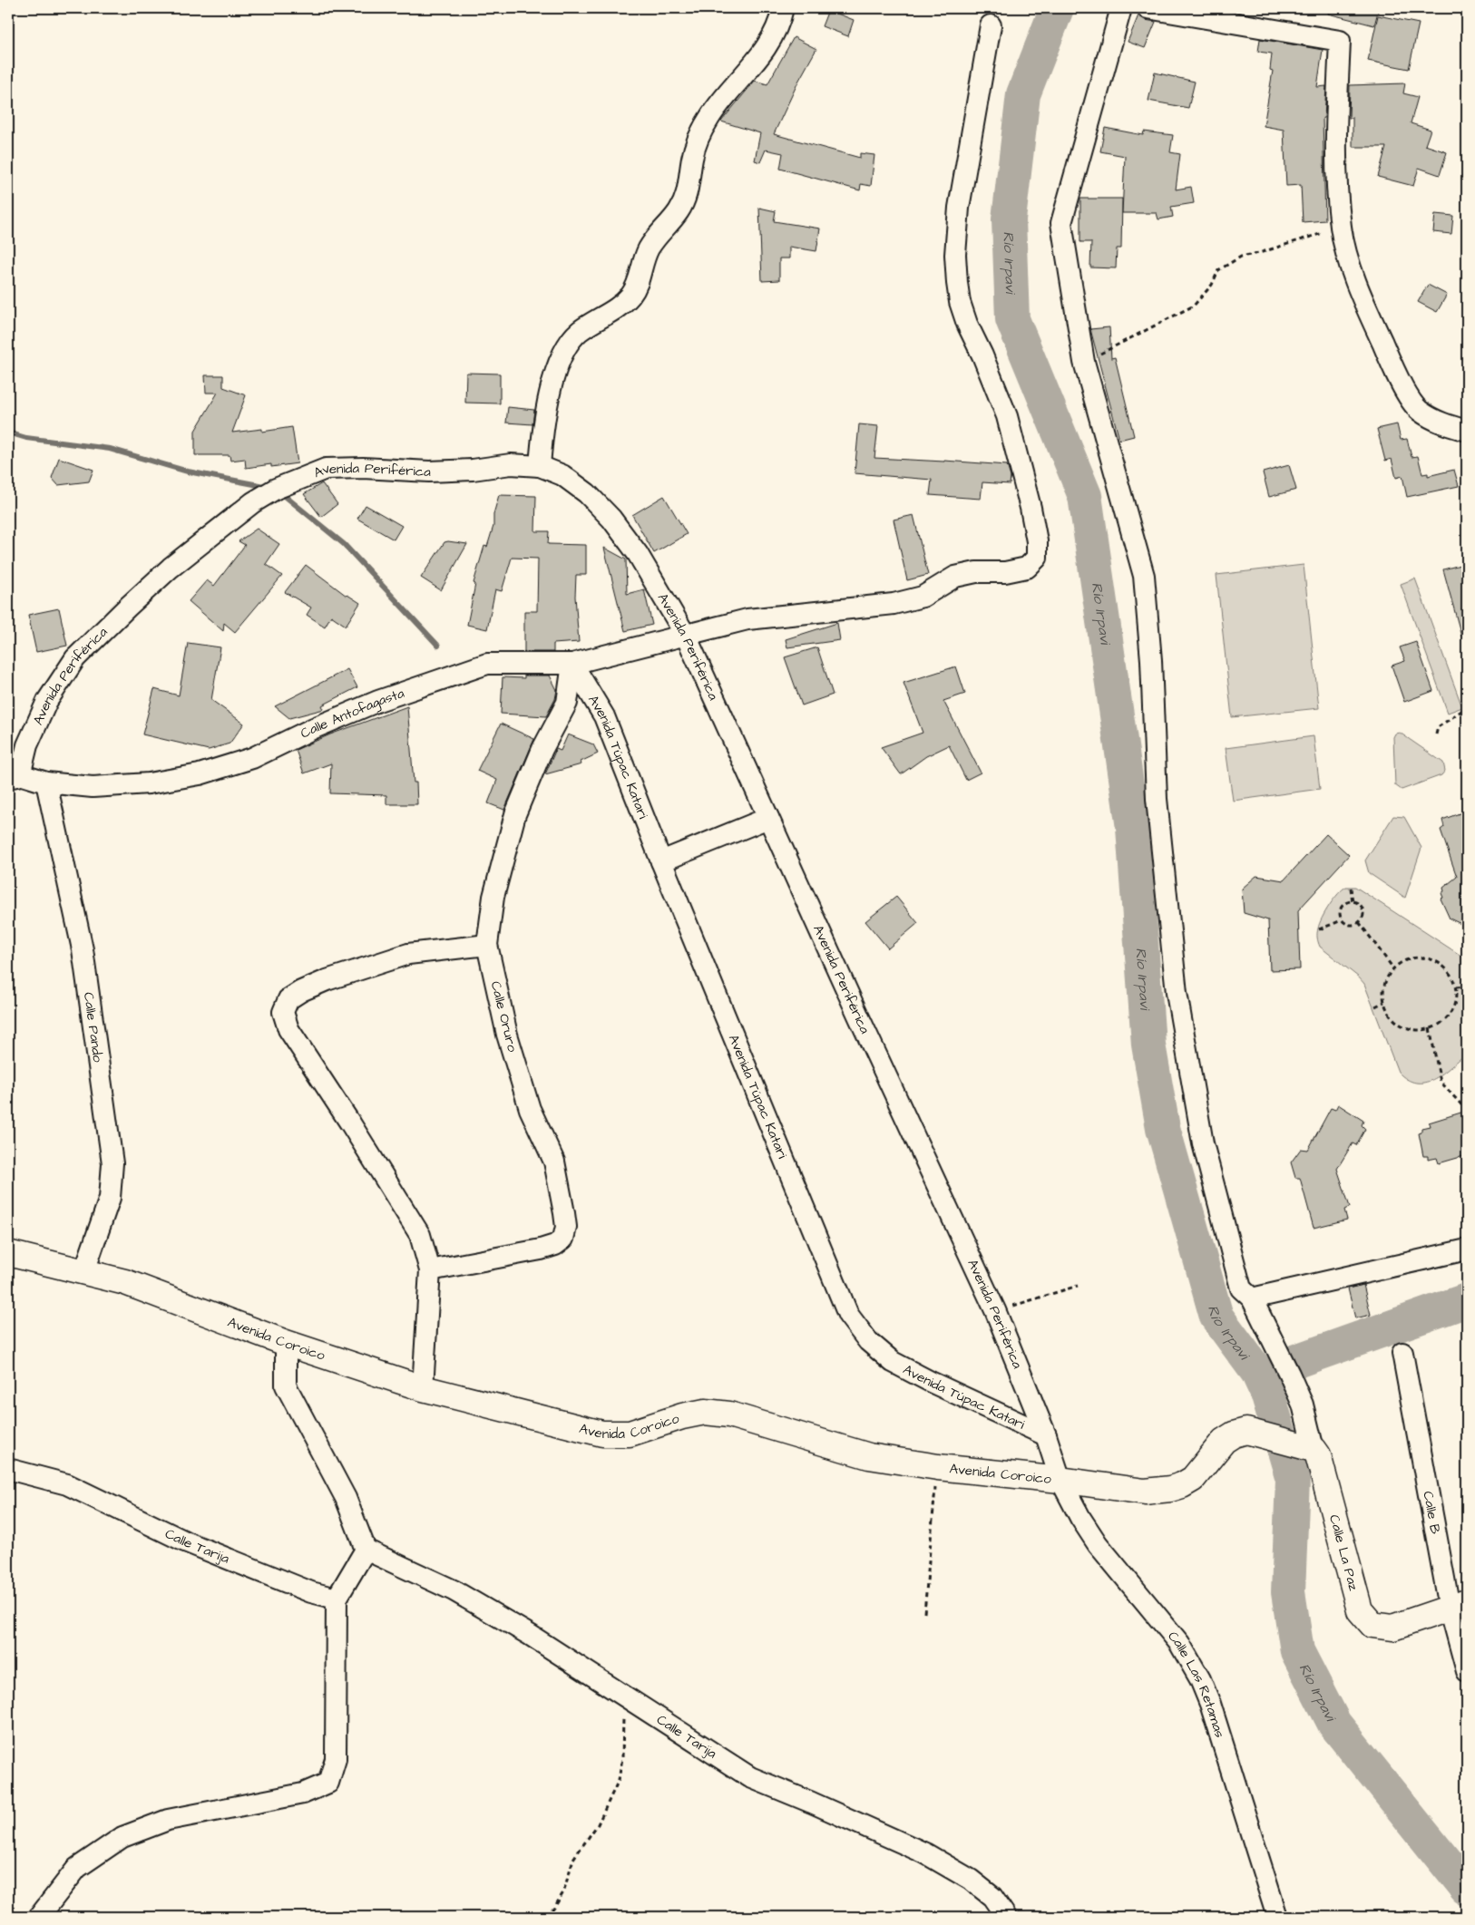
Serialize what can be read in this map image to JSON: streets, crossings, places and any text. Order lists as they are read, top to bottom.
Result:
{
  "streets": {
    "main road": ["Avenida Coroico", "Calle La Paz"],
    "street": [
      "Avenida Periférica",
      "Calle Antofagasta",
      "Avenida Túpac Katari",
      "Calle Oruro",
      "Calle Pando",
      "Calle B",
      "Calle Tarija",
      "Calle Las Retamas"
    ]
  },
  "crossings": [
    ["Avenida Periférica", "Calle Antofagasta"],
    ["Avenida Periférica", "Avenida Túpac Katari"],
    ["Avenida Periférica", "Avenida Coroico"],
    ["Avenida Periférica", "Calle Las Retamas"],
    ["Calle Antofagasta", "Avenida Túpac Katari"],
    ["Calle Antofagasta", "Calle Oruro"],
    ["Calle Antofagasta", "Calle Pando"],
    ["Avenida Túpac Katari", "Calle Oruro"],
    ["Calle Pando", "Avenida Coroico"],
    ["Avenida Coroico", "Calle La Paz"],
    ["Avenida Coroico", "Calle Las Retamas"],
    ["Calle B", "Calle La Paz"]
  ],
  "water": ["Río Irpavi"]
}
